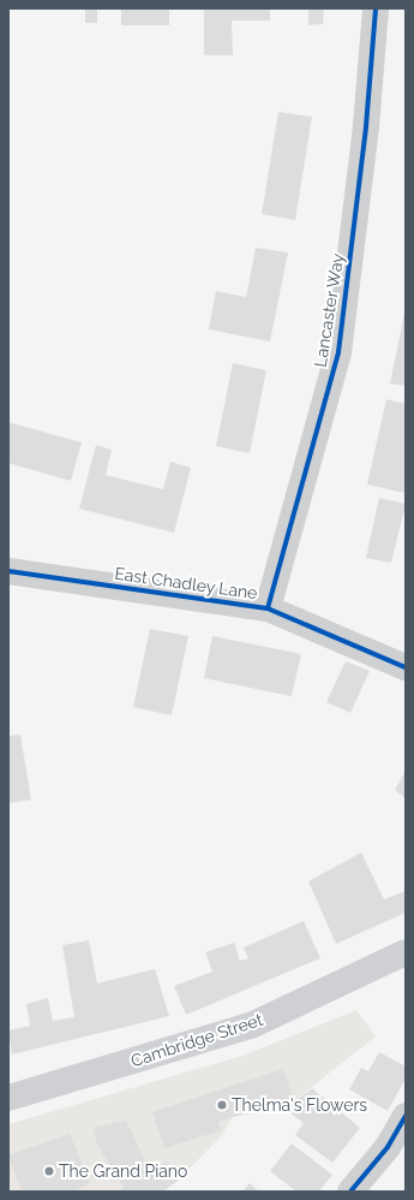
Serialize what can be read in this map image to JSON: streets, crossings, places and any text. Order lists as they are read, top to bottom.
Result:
{
  "streets": {
    "main road": ["Cambridge Street"],
    "street": ["Lancaster Way", "East Chadley Lane"]
  },
  "crossings": [
    ["Lancaster Way", "East Chadley Lane"]
  ],
  "places": ["Thelma's Flowers", "The Grand Piano"]
}
